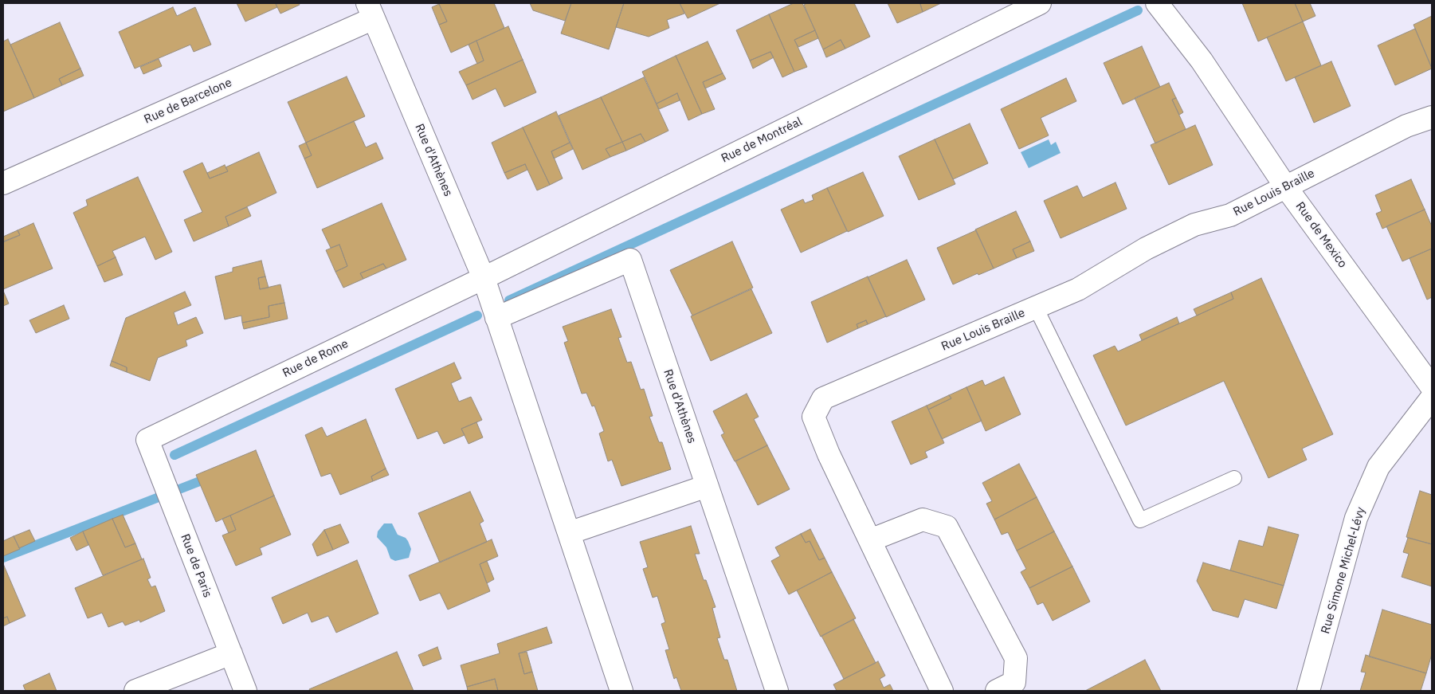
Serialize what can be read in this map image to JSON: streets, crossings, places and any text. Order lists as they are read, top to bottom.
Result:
{
  "streets": {
    "street": [
      "Rue de Barcelone",
      "Rue de Montréal",
      "Rue d'Athènes",
      "Rue Louis Braille",
      "Rue de Mexico",
      "Rue de Rome",
      "Rue de Paris",
      "Rue Simone Michel-Lévy"
    ]
  },
  "crossings": [
    ["Rue de Barcelone", "Rue d'Athènes"],
    ["Rue de Montréal", "Rue d'Athènes"],
    ["Rue de Montréal", "Rue de Rome"],
    ["Rue d'Athènes", "Rue de Rome"],
    ["Rue Louis Braille", "Rue de Mexico"],
    ["Rue de Rome", "Rue de Paris"]
  ]
}
